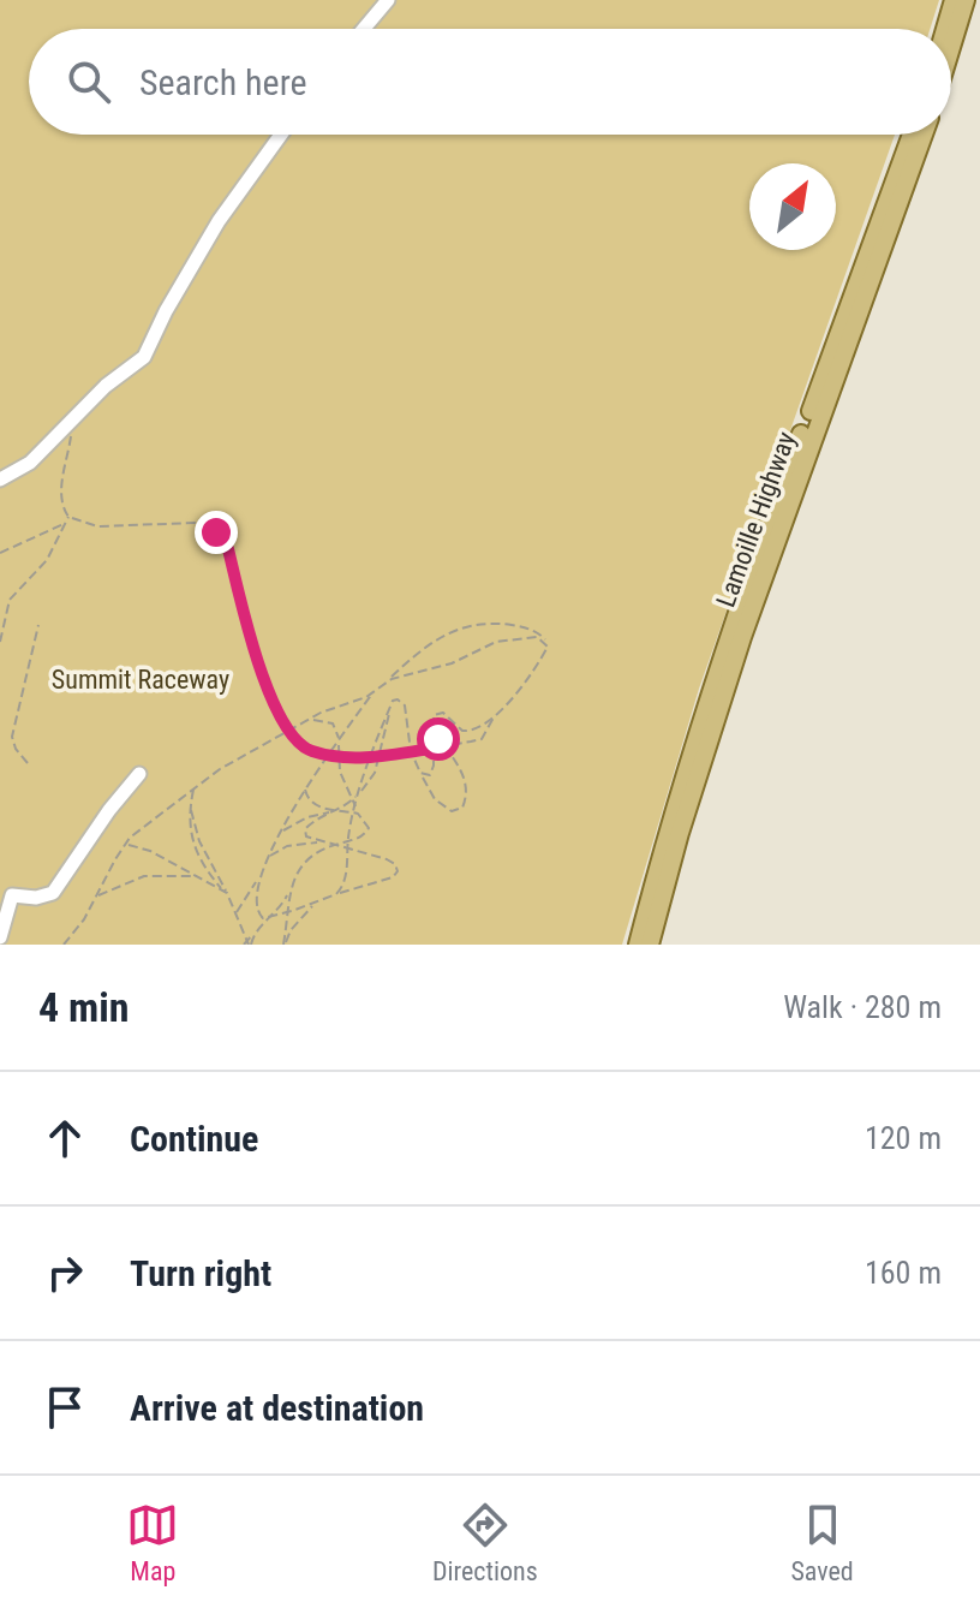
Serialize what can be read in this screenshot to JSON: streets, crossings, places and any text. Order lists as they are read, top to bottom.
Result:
{
  "streets": {
    "main road": ["Lamoille Highway"]
  },
  "parks": ["Summit Raceway"],
  "north": "top right",
  "page": {
    "search": "Search here",
    "heading": ["4 min", "Walk · 280 m"],
    "list": [
      ["Continue", "120 m"],
      ["Turn right", "160 m"],
      "Arrive at destination"
    ],
    "nav": ["Map", "Directions", "Saved"]
  }
}
